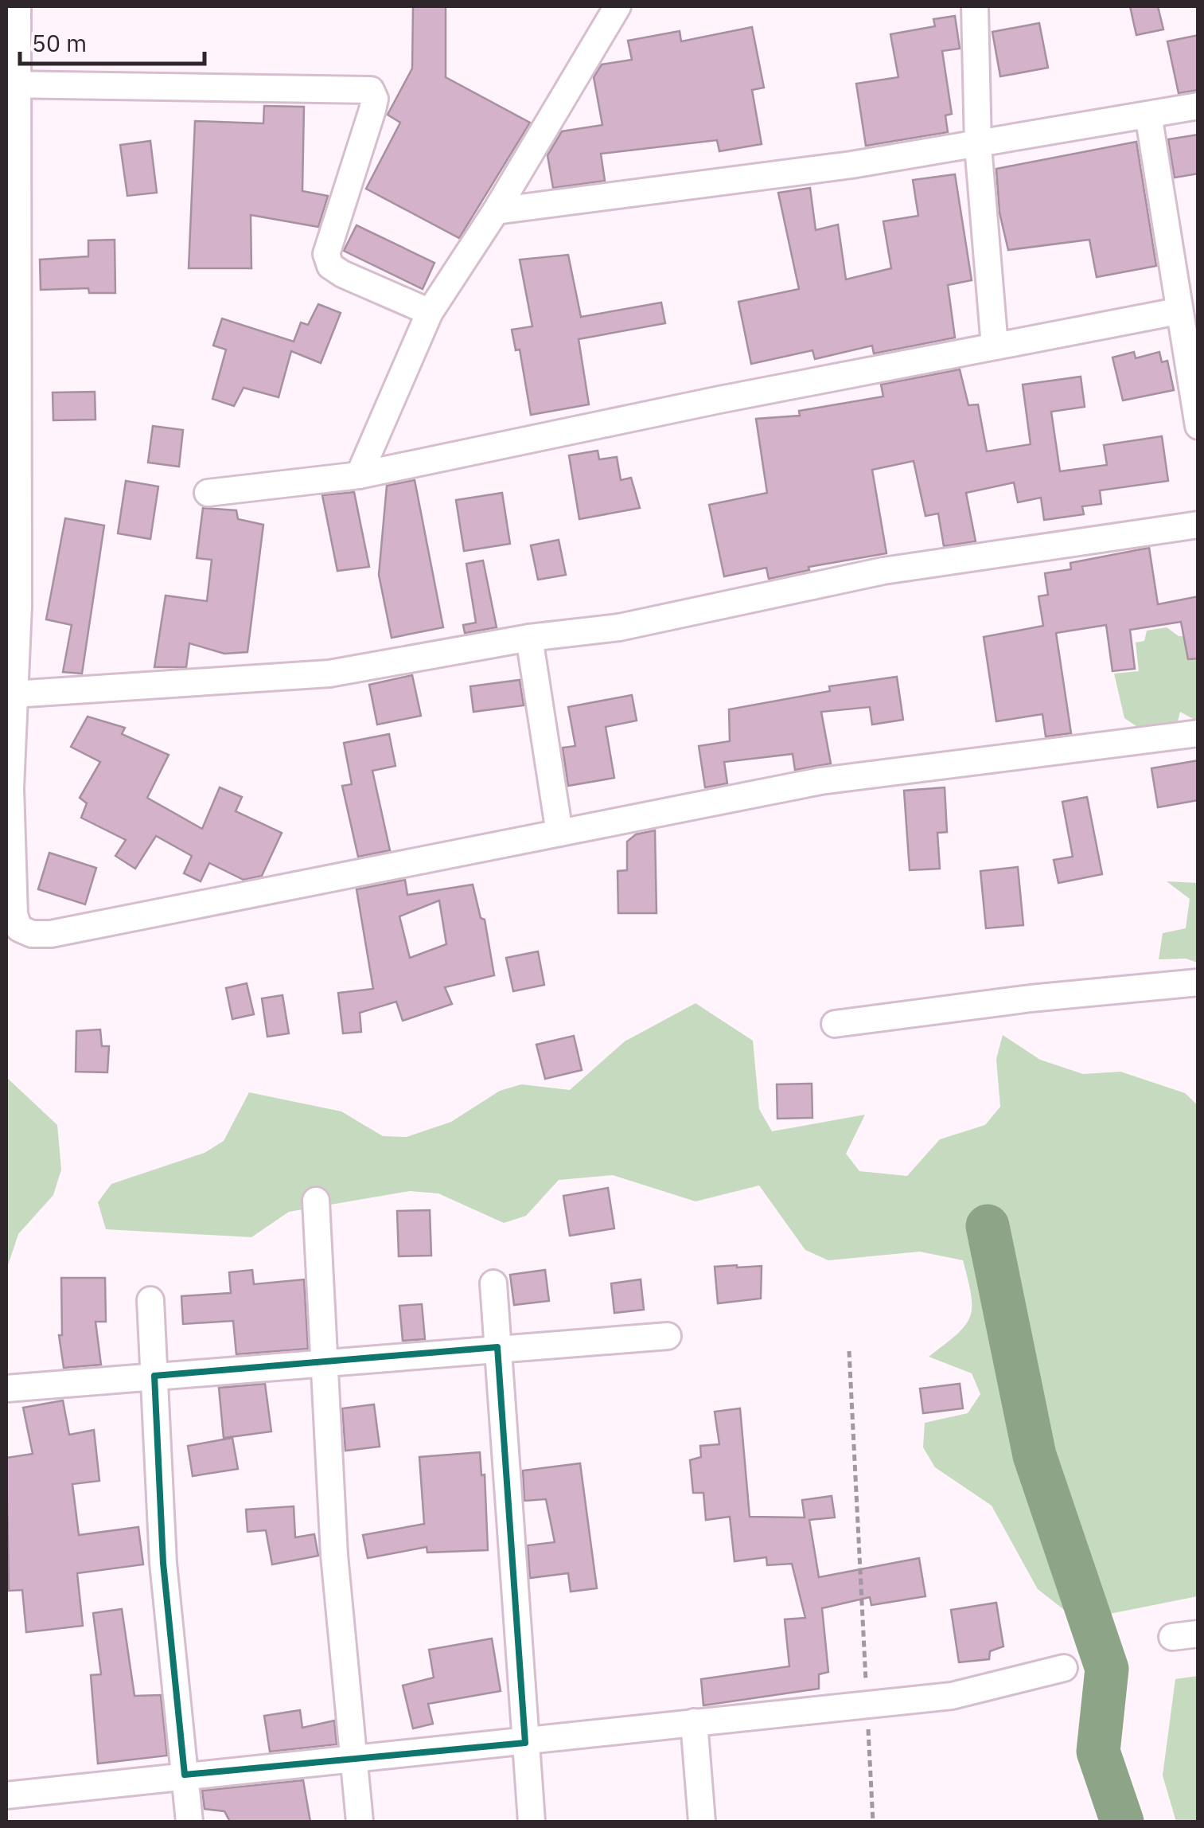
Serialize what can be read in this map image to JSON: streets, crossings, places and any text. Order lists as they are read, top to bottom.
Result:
{
  "scale_bar": "50 m"
}
